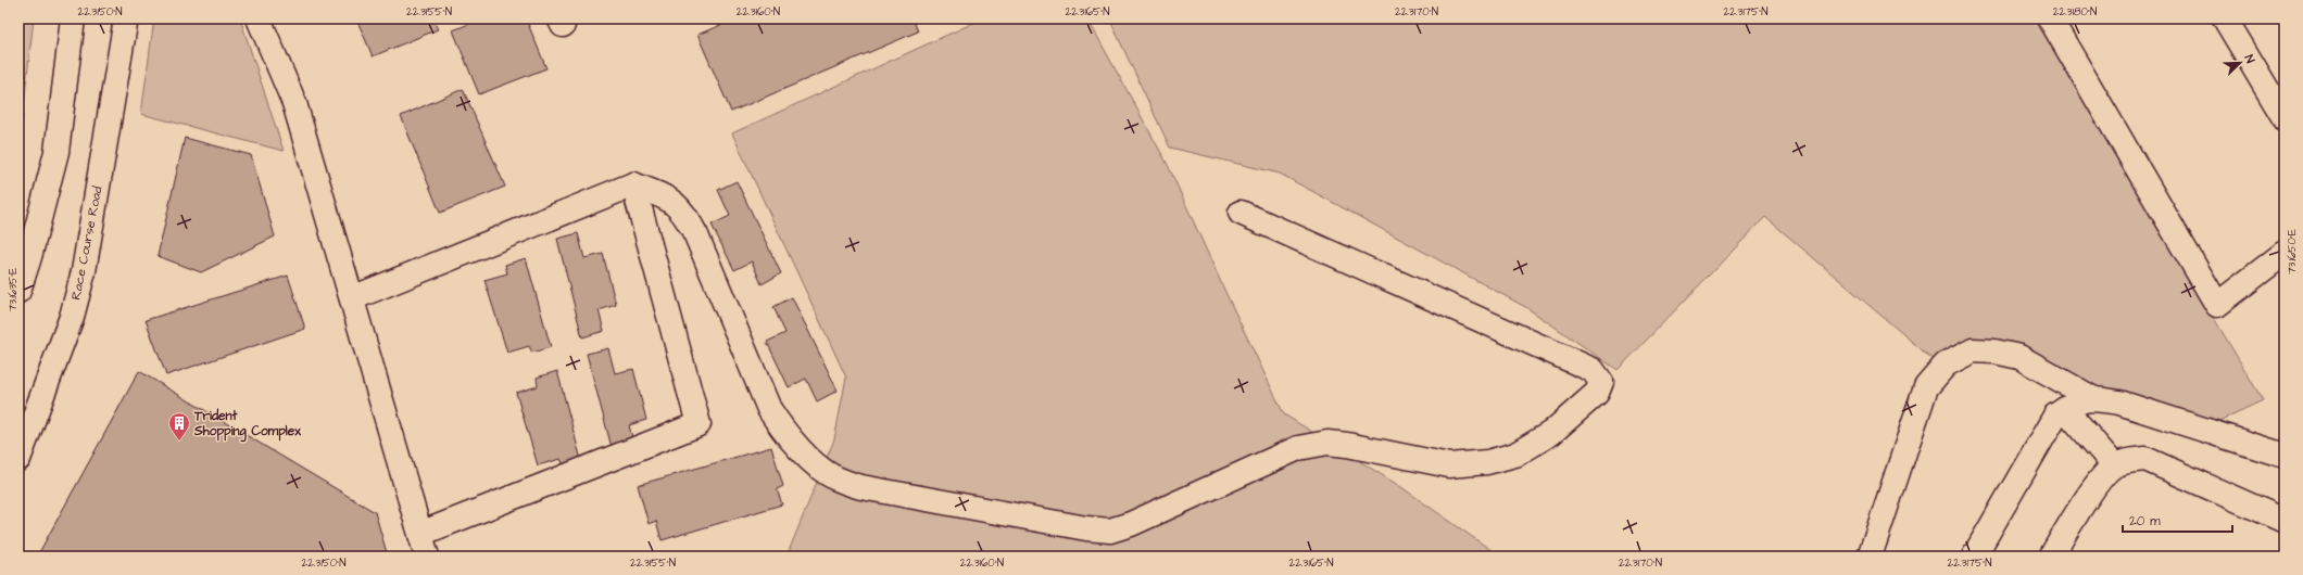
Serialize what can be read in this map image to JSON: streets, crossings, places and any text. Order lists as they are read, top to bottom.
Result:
{
  "streets": {
    "street": ["Race Course Road"]
  },
  "places": {
    "building": ["Trident Shopping Complex"]
  },
  "scale_bar": "20 m",
  "north": "top right",
  "coordinates": [
    "22.3150°N",
    "22.3155°N",
    "22.3160°N",
    "22.3165°N",
    "22.3170°N",
    "22.3175°N",
    "22.3180°N",
    "73.1650°E",
    "73.1635°E"
  ]
}
